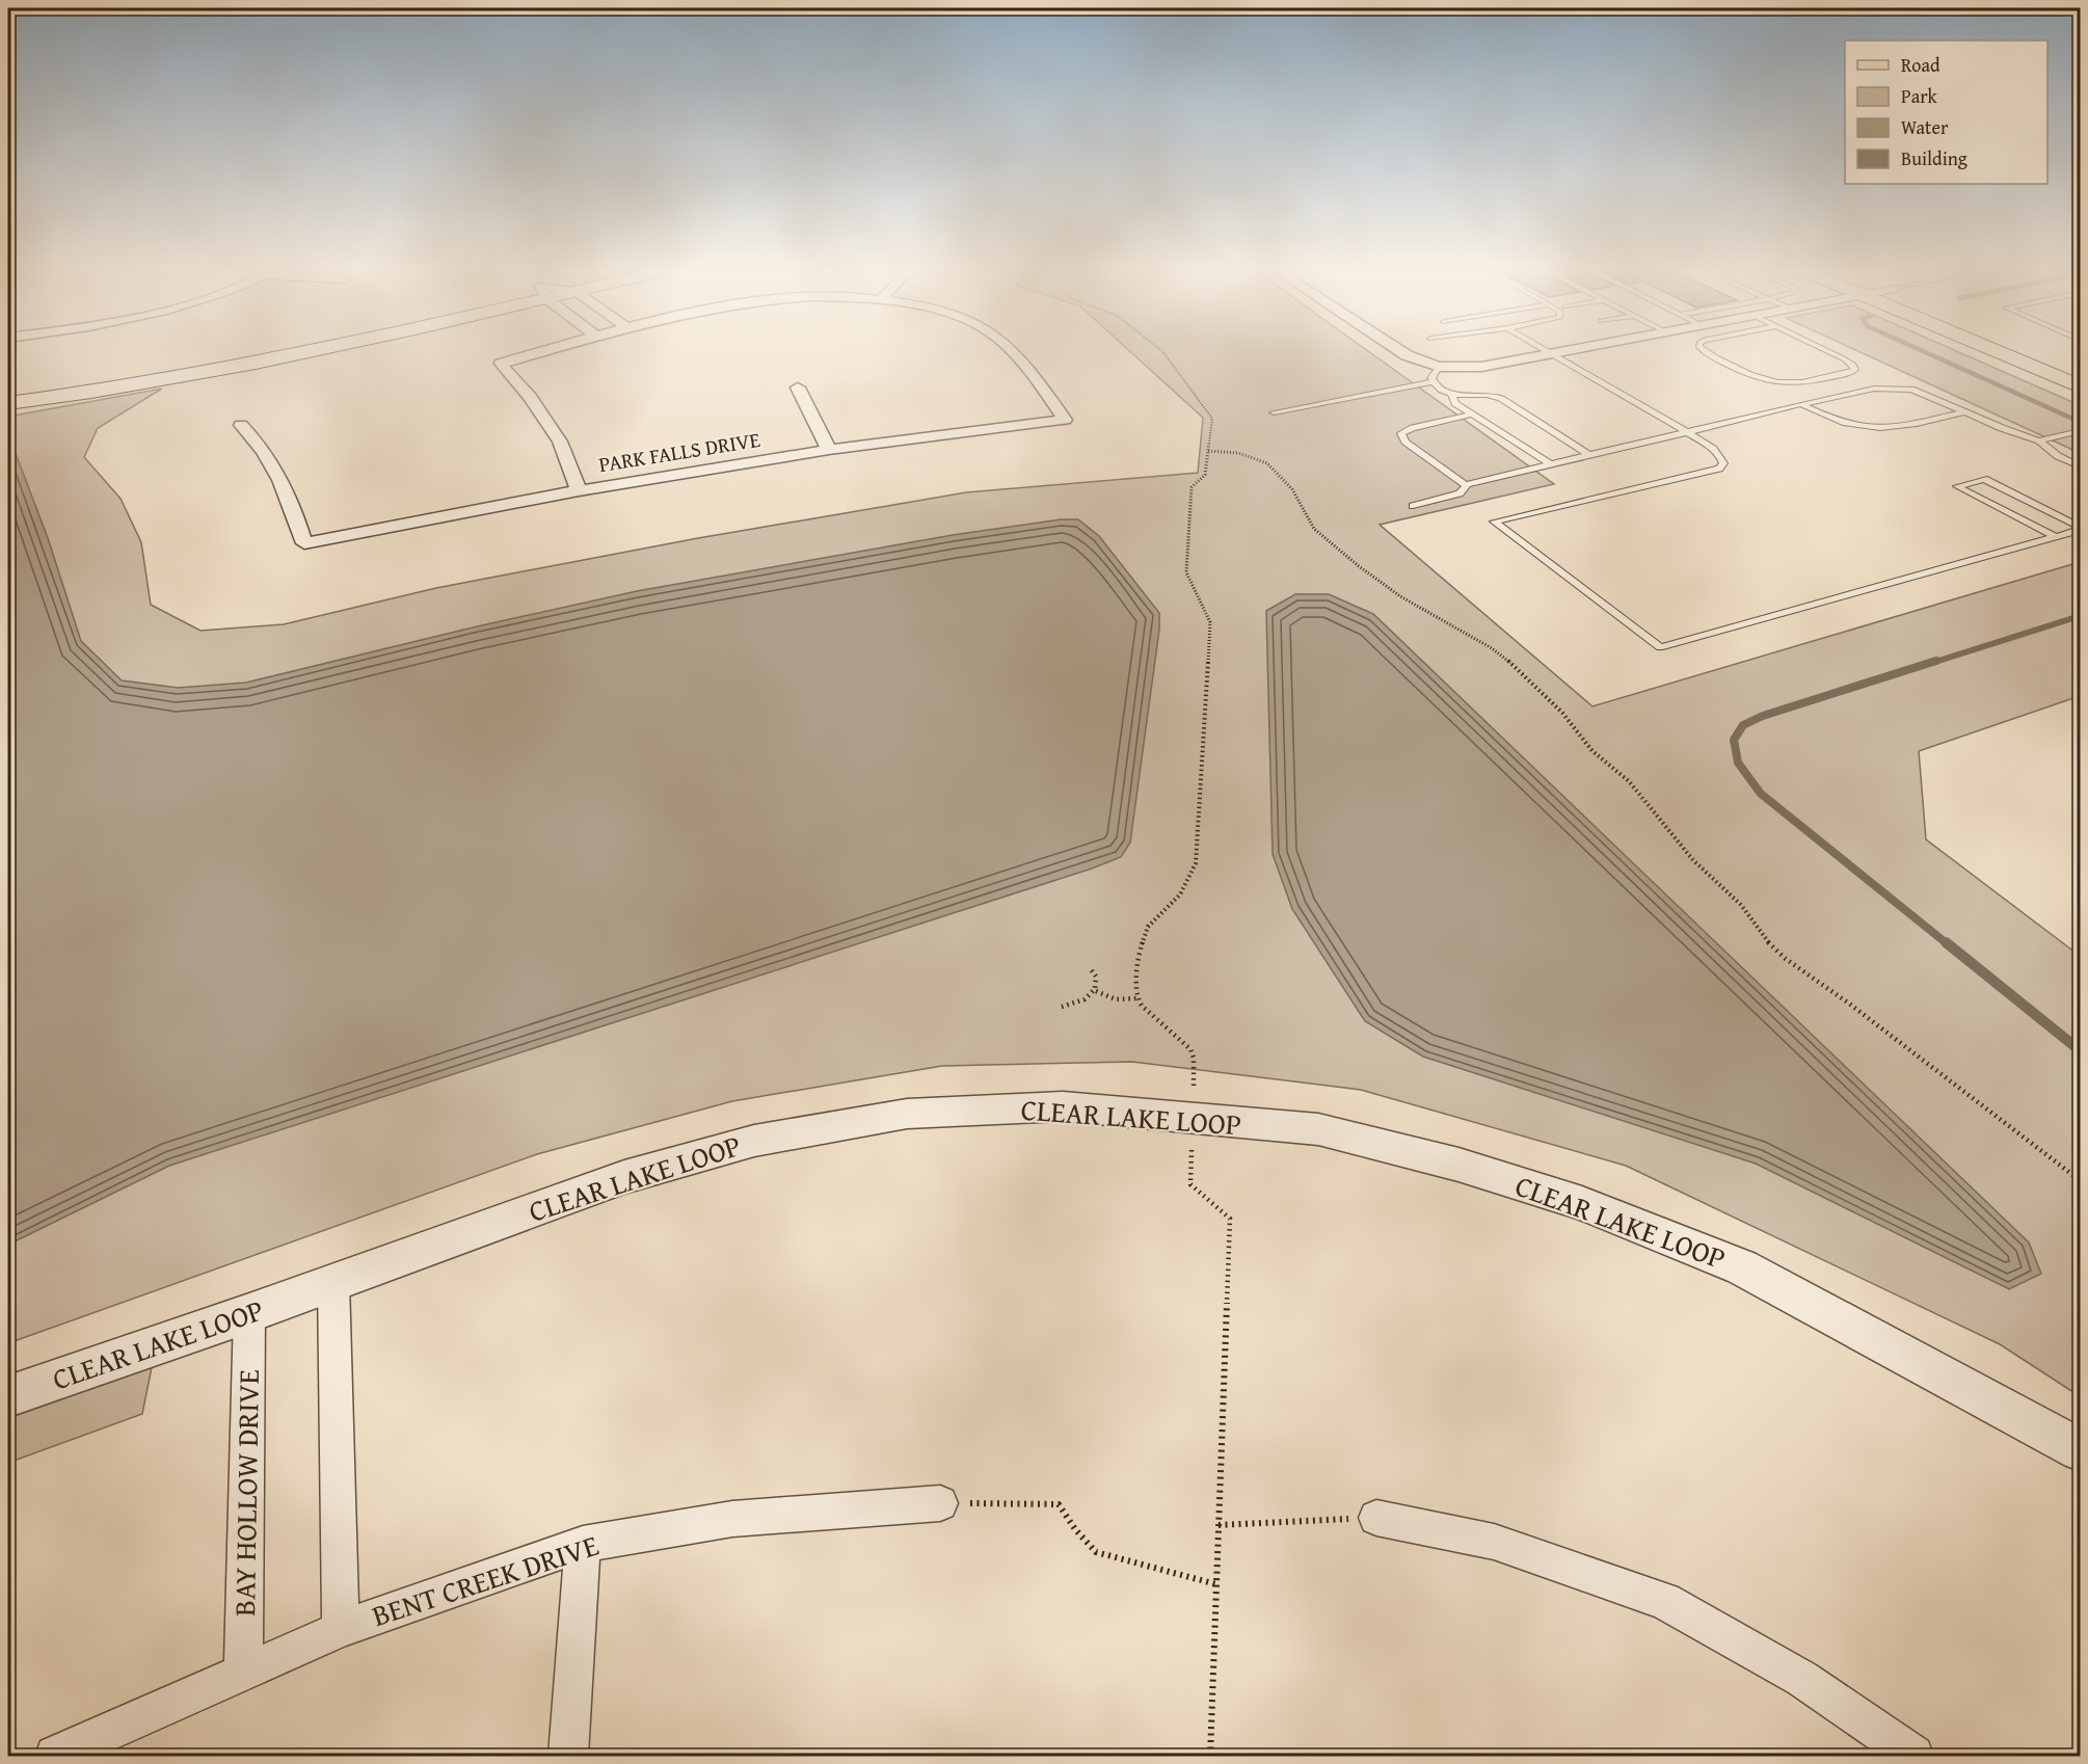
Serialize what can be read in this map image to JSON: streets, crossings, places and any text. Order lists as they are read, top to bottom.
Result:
{
  "streets": {
    "street": [
      "PARK FALLS DRIVE",
      "CLEAR LAKE LOOP",
      "BAY HOLLOW DRIVE",
      "BENT CREEK DRIVE"
    ]
  },
  "crossings": [
    ["CLEAR LAKE LOOP", "BAY HOLLOW DRIVE"],
    ["BAY HOLLOW DRIVE", "BENT CREEK DRIVE"]
  ],
  "legend": [
    "Road",
    "Park",
    "Water",
    "Building"
  ]
}
